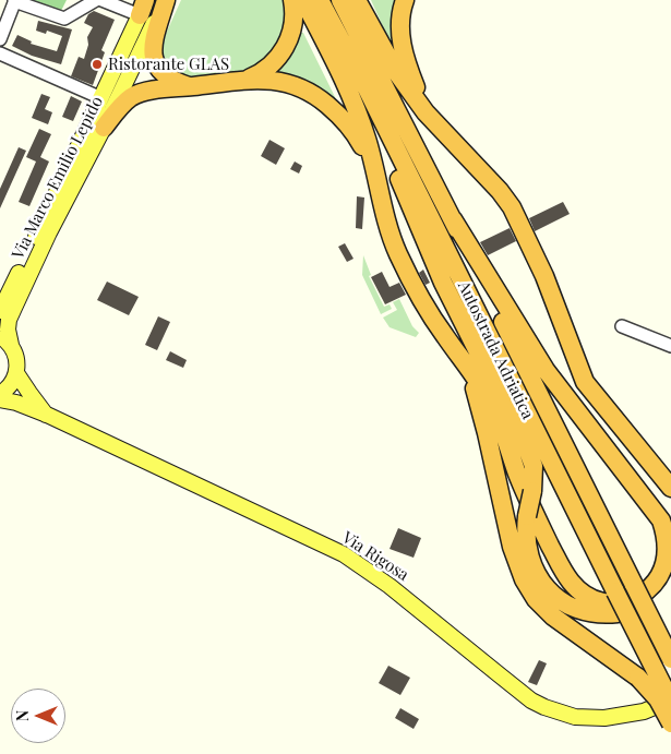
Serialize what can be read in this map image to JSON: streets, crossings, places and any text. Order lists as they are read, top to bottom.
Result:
{
  "streets": {
    "highway": ["Autostrada Adriatica"],
    "main road": ["Via Marco Emilio Lepido", "Via Rigosa"]
  },
  "crossings": [
    ["Via Marco Emilio Lepido", "Via Rigosa"],
    ["Autostrada Adriatica", "Via Rigosa"]
  ],
  "places": ["Ristorante GLAS"],
  "north": "left"
}
